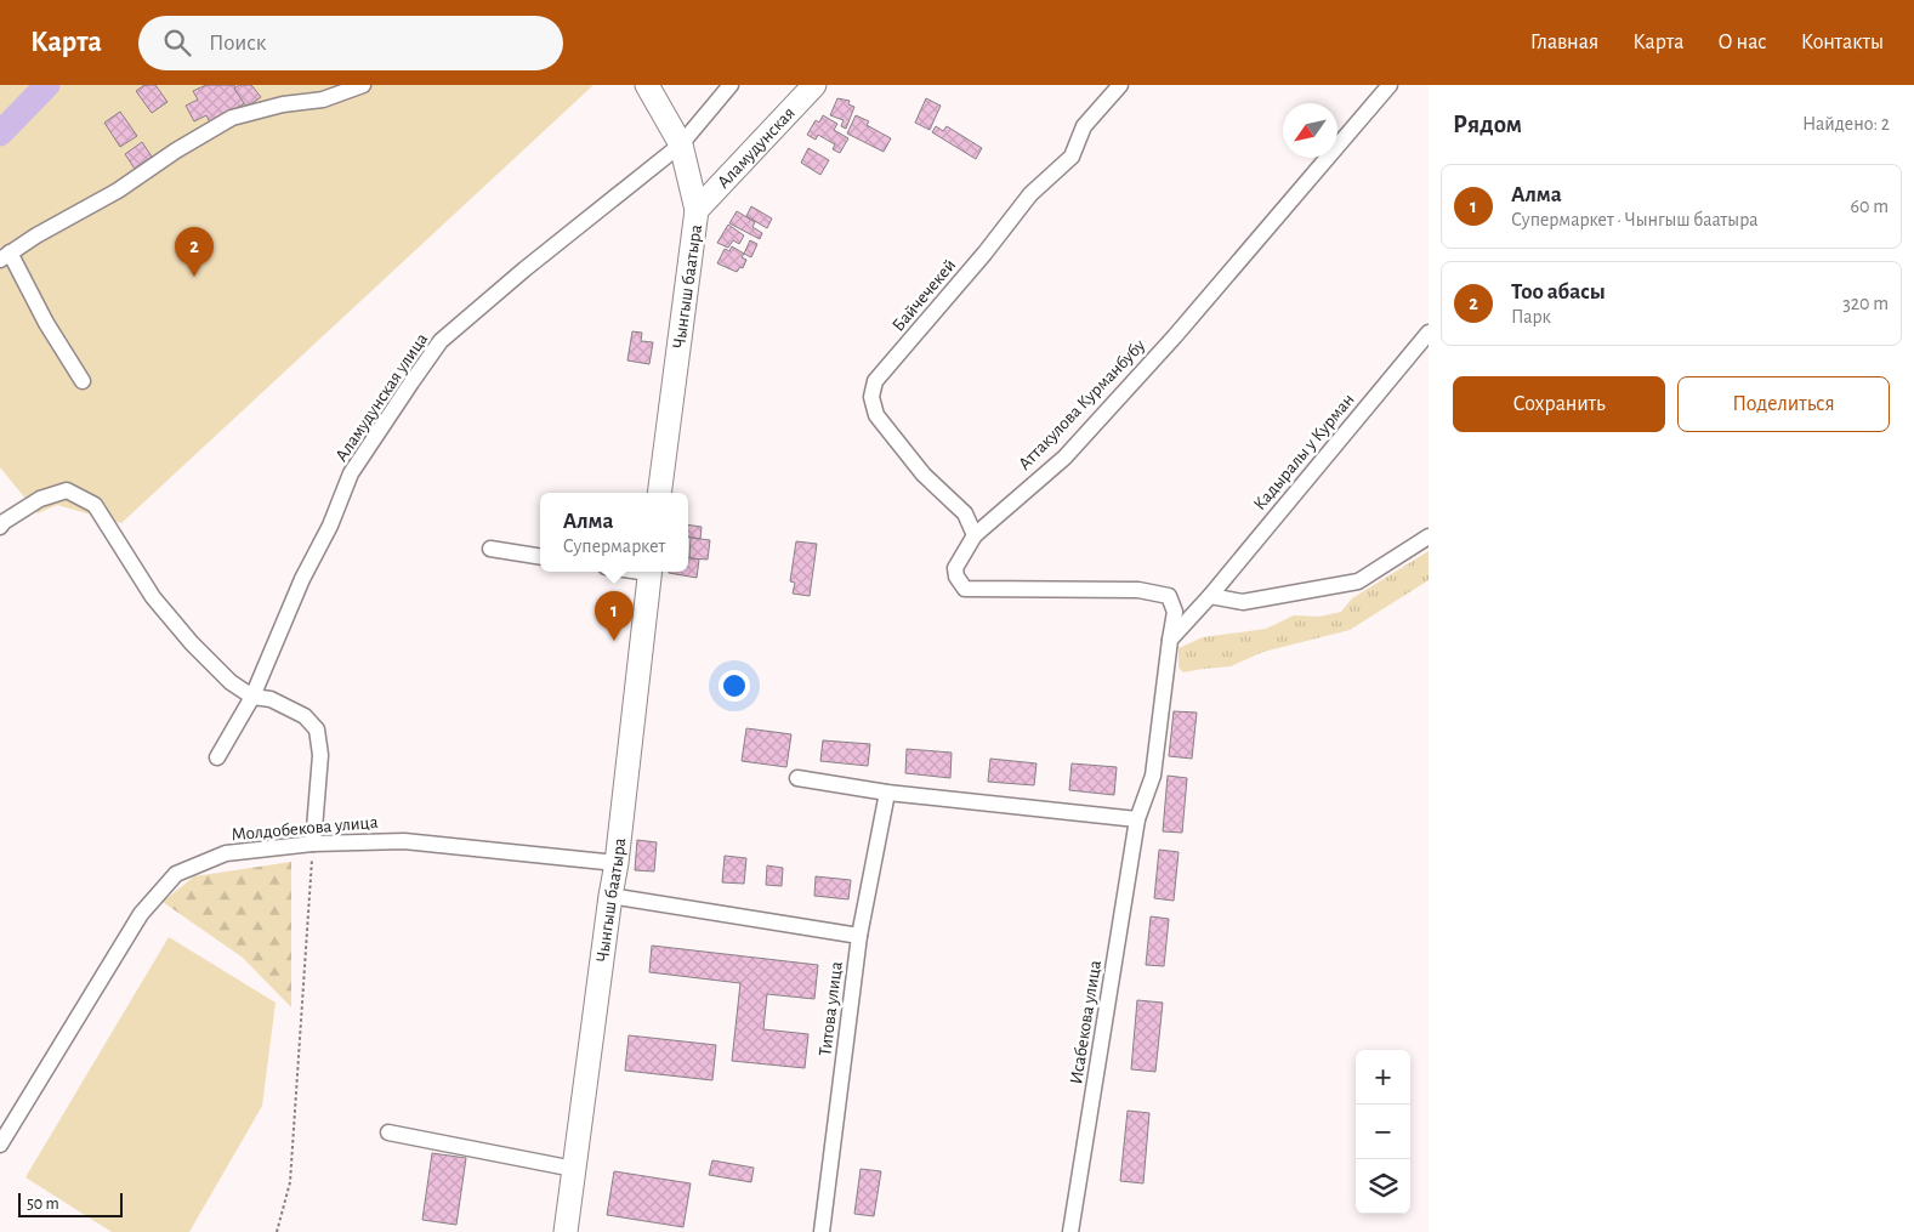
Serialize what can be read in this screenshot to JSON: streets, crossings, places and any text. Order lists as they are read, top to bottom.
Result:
{
  "streets": {
    "main road": ["Аламудунская", "Чынгыш баатыра"],
    "street": [
      "Байчечекей",
      "Аламудунская улица",
      "Аттакулова Курманбубу",
      "Кадыралы у Курман",
      "Молдобекова улица",
      "Титова улица",
      "Исабекова улица"
    ]
  },
  "crossings": [
    ["Аламудунская", "Чынгыш баатыра"],
    ["Чынгыш баатыра", "Аламудунская улица"],
    ["Чынгыш баатыра", "Молдобекова улица"],
    ["Байчечекей", "Аттакулова Курманбубу"],
    ["Аттакулова Курманбубу", "Кадыралы у Курман"],
    ["Аттакулова Курманбубу", "Исабекова улица"],
    ["Кадыралы у Курман", "Исабекова улица"]
  ],
  "scale_bar": "50 m",
  "north": "bottom left",
  "page": {
    "header": "Карта",
    "search": "Поиск",
    "nav": [
      "Главная",
      "Карта",
      "О нас",
      "Контакты"
    ],
    "heading": ["Рядом", "Найдено: 2"],
    "list": [
      {
        "mark": "1",
        "name": "Алма",
        "note": "Супермаркет · Чынгыш баатыра",
        "value": "60 m"
      },
      {
        "mark": "2",
        "name": "Тоо абасы",
        "note": "Парк",
        "value": "320 m"
      }
    ],
    "pins": ["2", "1"],
    "buttons": ["Сохранить", "Поделиться"],
    "popup": ["Алма", "Супермаркет"],
    "map_buttons": ["+", "−"],
    "scale": "50 m"
  }
}
